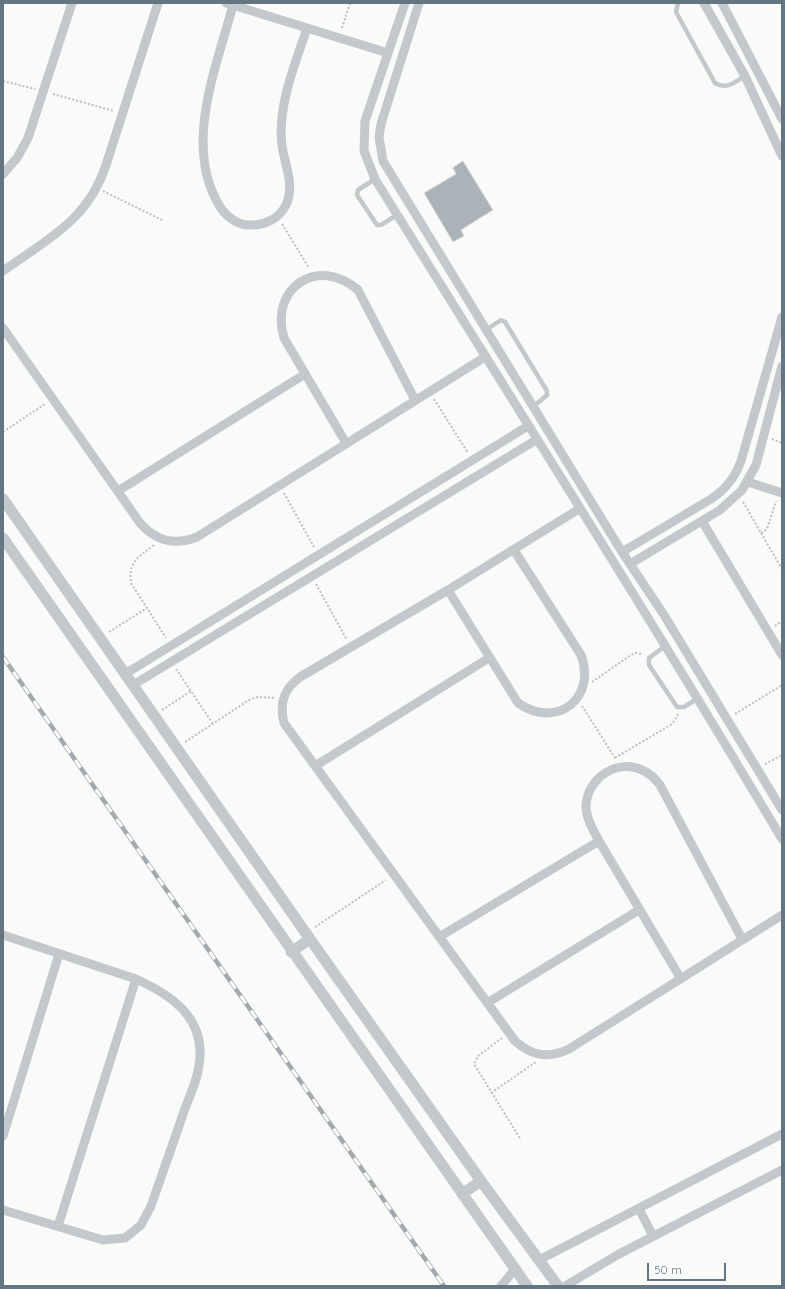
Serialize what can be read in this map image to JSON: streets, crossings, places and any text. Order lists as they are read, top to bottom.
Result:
{
  "scale_bar": "50 m"
}
